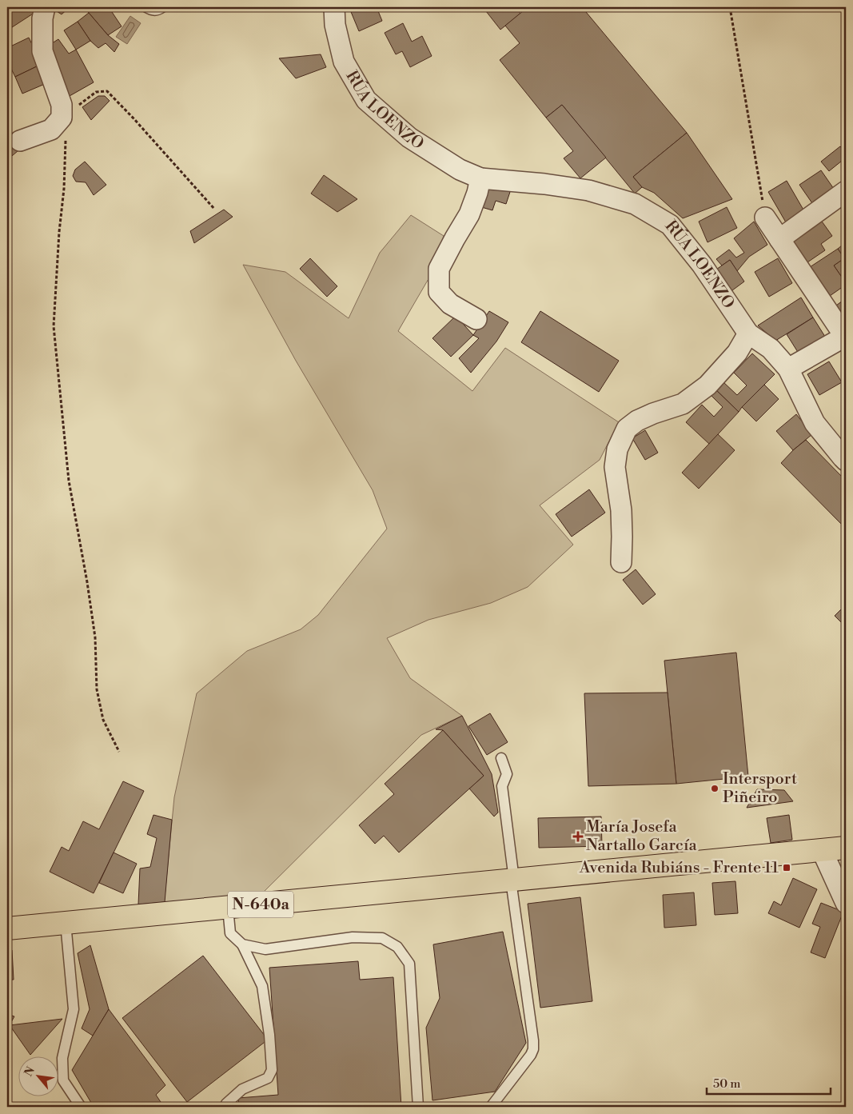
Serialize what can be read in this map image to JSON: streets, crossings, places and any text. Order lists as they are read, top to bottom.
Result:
{
  "streets": {
    "main road": ["N-640a"],
    "street": ["RÚA LOENZO"]
  },
  "places": {
    "other": ["Intersport Piñeiro"],
    "health": ["María Josefa Nartallo García"],
    "transit": ["Avenida Rubiáns - Frente 11"]
  },
  "scale_bar": "50 m",
  "north": "top left"
}
